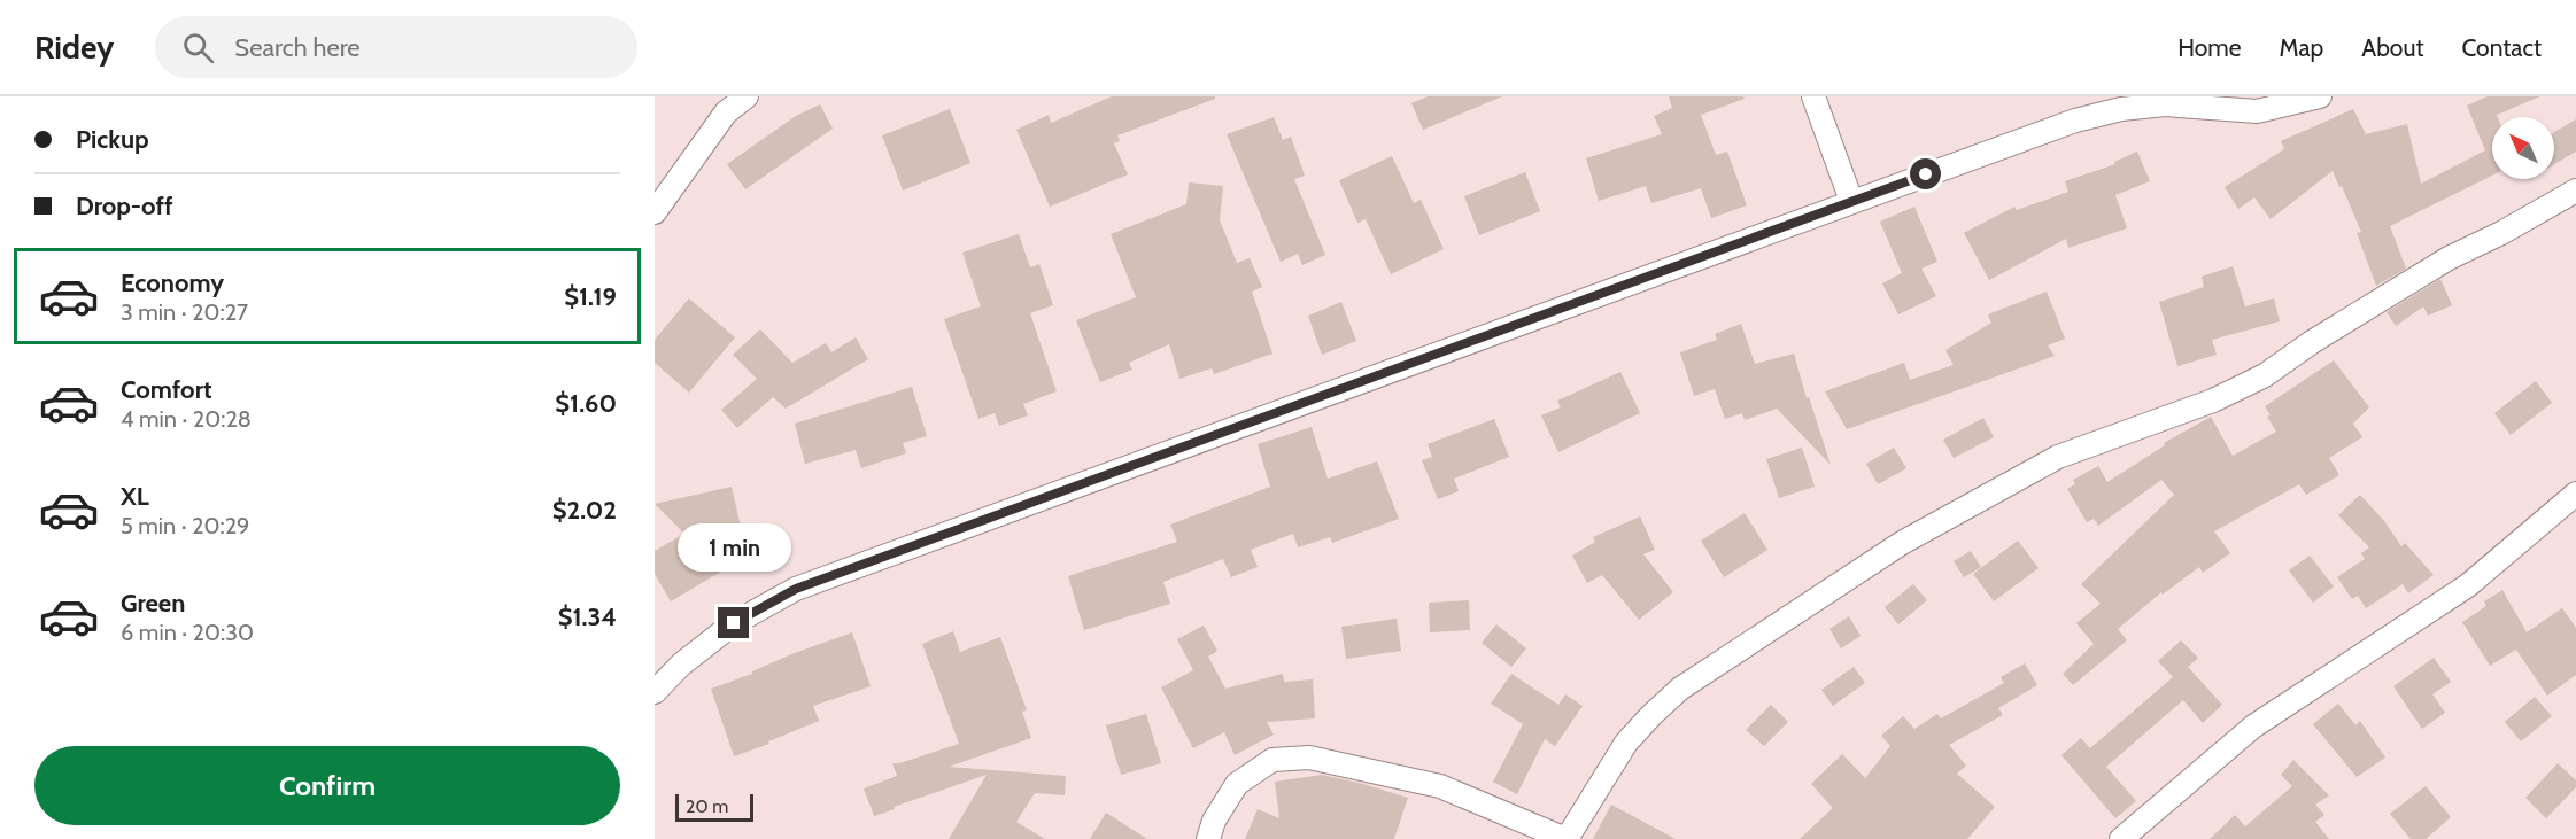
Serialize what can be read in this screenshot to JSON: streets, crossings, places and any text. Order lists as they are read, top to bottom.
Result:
{
  "scale_bar": "20 m",
  "north": "top left",
  "page": {
    "header": "Ridey",
    "search": "Search here",
    "nav": [
      "Home",
      "Map",
      "About",
      "Contact"
    ],
    "banner": ["Pickup", "Drop-off"],
    "list": [
      {
        "name": "Economy",
        "note": "3 min · 20:27",
        "value": "$1.19"
      },
      {
        "name": "Comfort",
        "note": "4 min · 20:28",
        "value": "$1.60"
      },
      {
        "name": "XL",
        "note": "5 min · 20:29",
        "value": "$2.02"
      },
      {
        "name": "Green",
        "note": "6 min · 20:30",
        "value": "$1.34"
      }
    ],
    "bubble": "1 min",
    "buttons": "Confirm",
    "scale": "20 m"
  }
}
